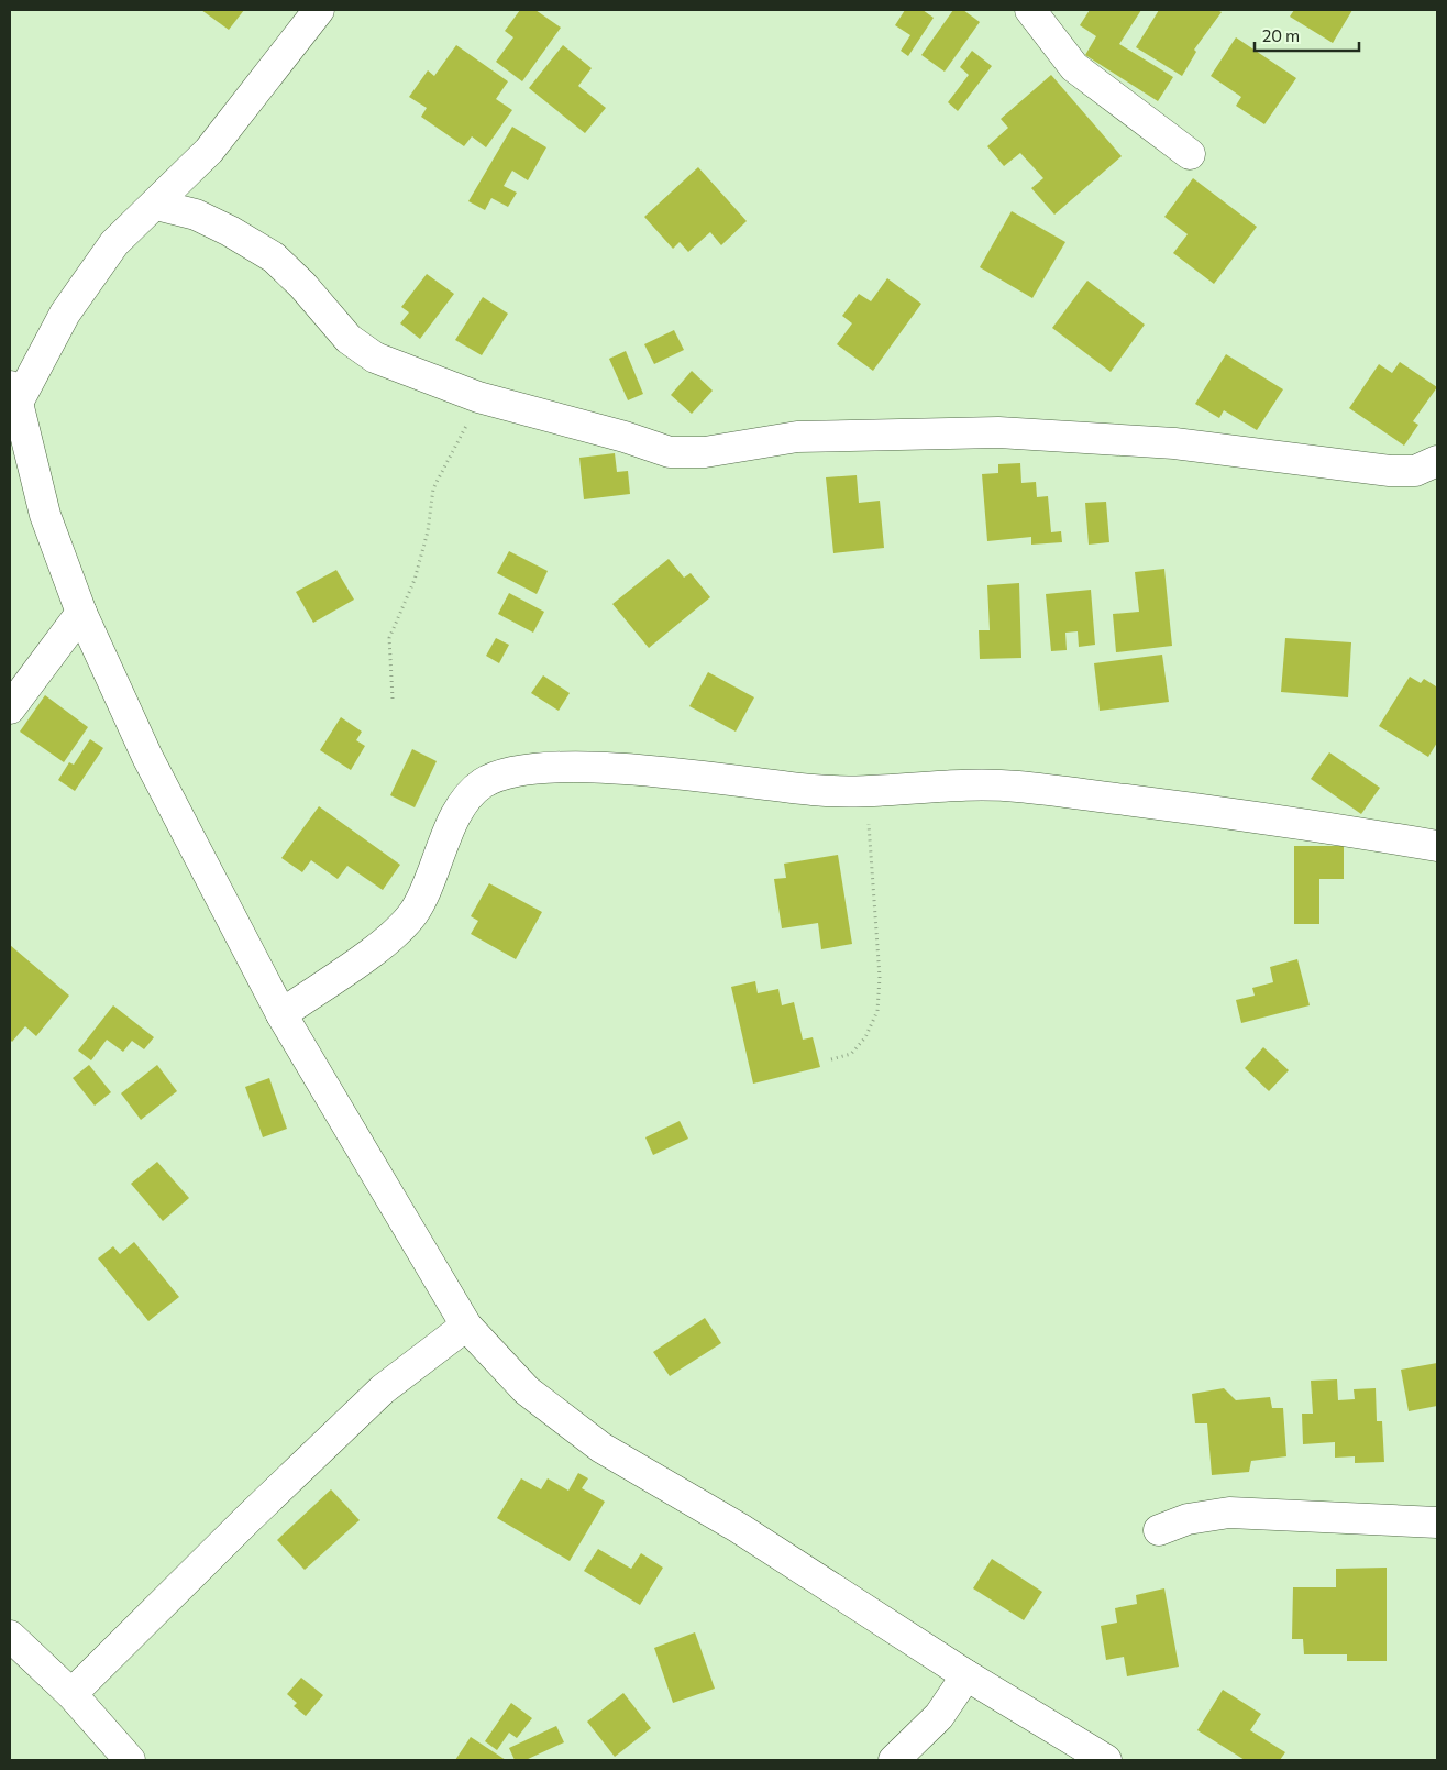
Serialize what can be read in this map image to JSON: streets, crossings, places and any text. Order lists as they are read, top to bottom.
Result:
{
  "scale_bar": "20 m"
}
